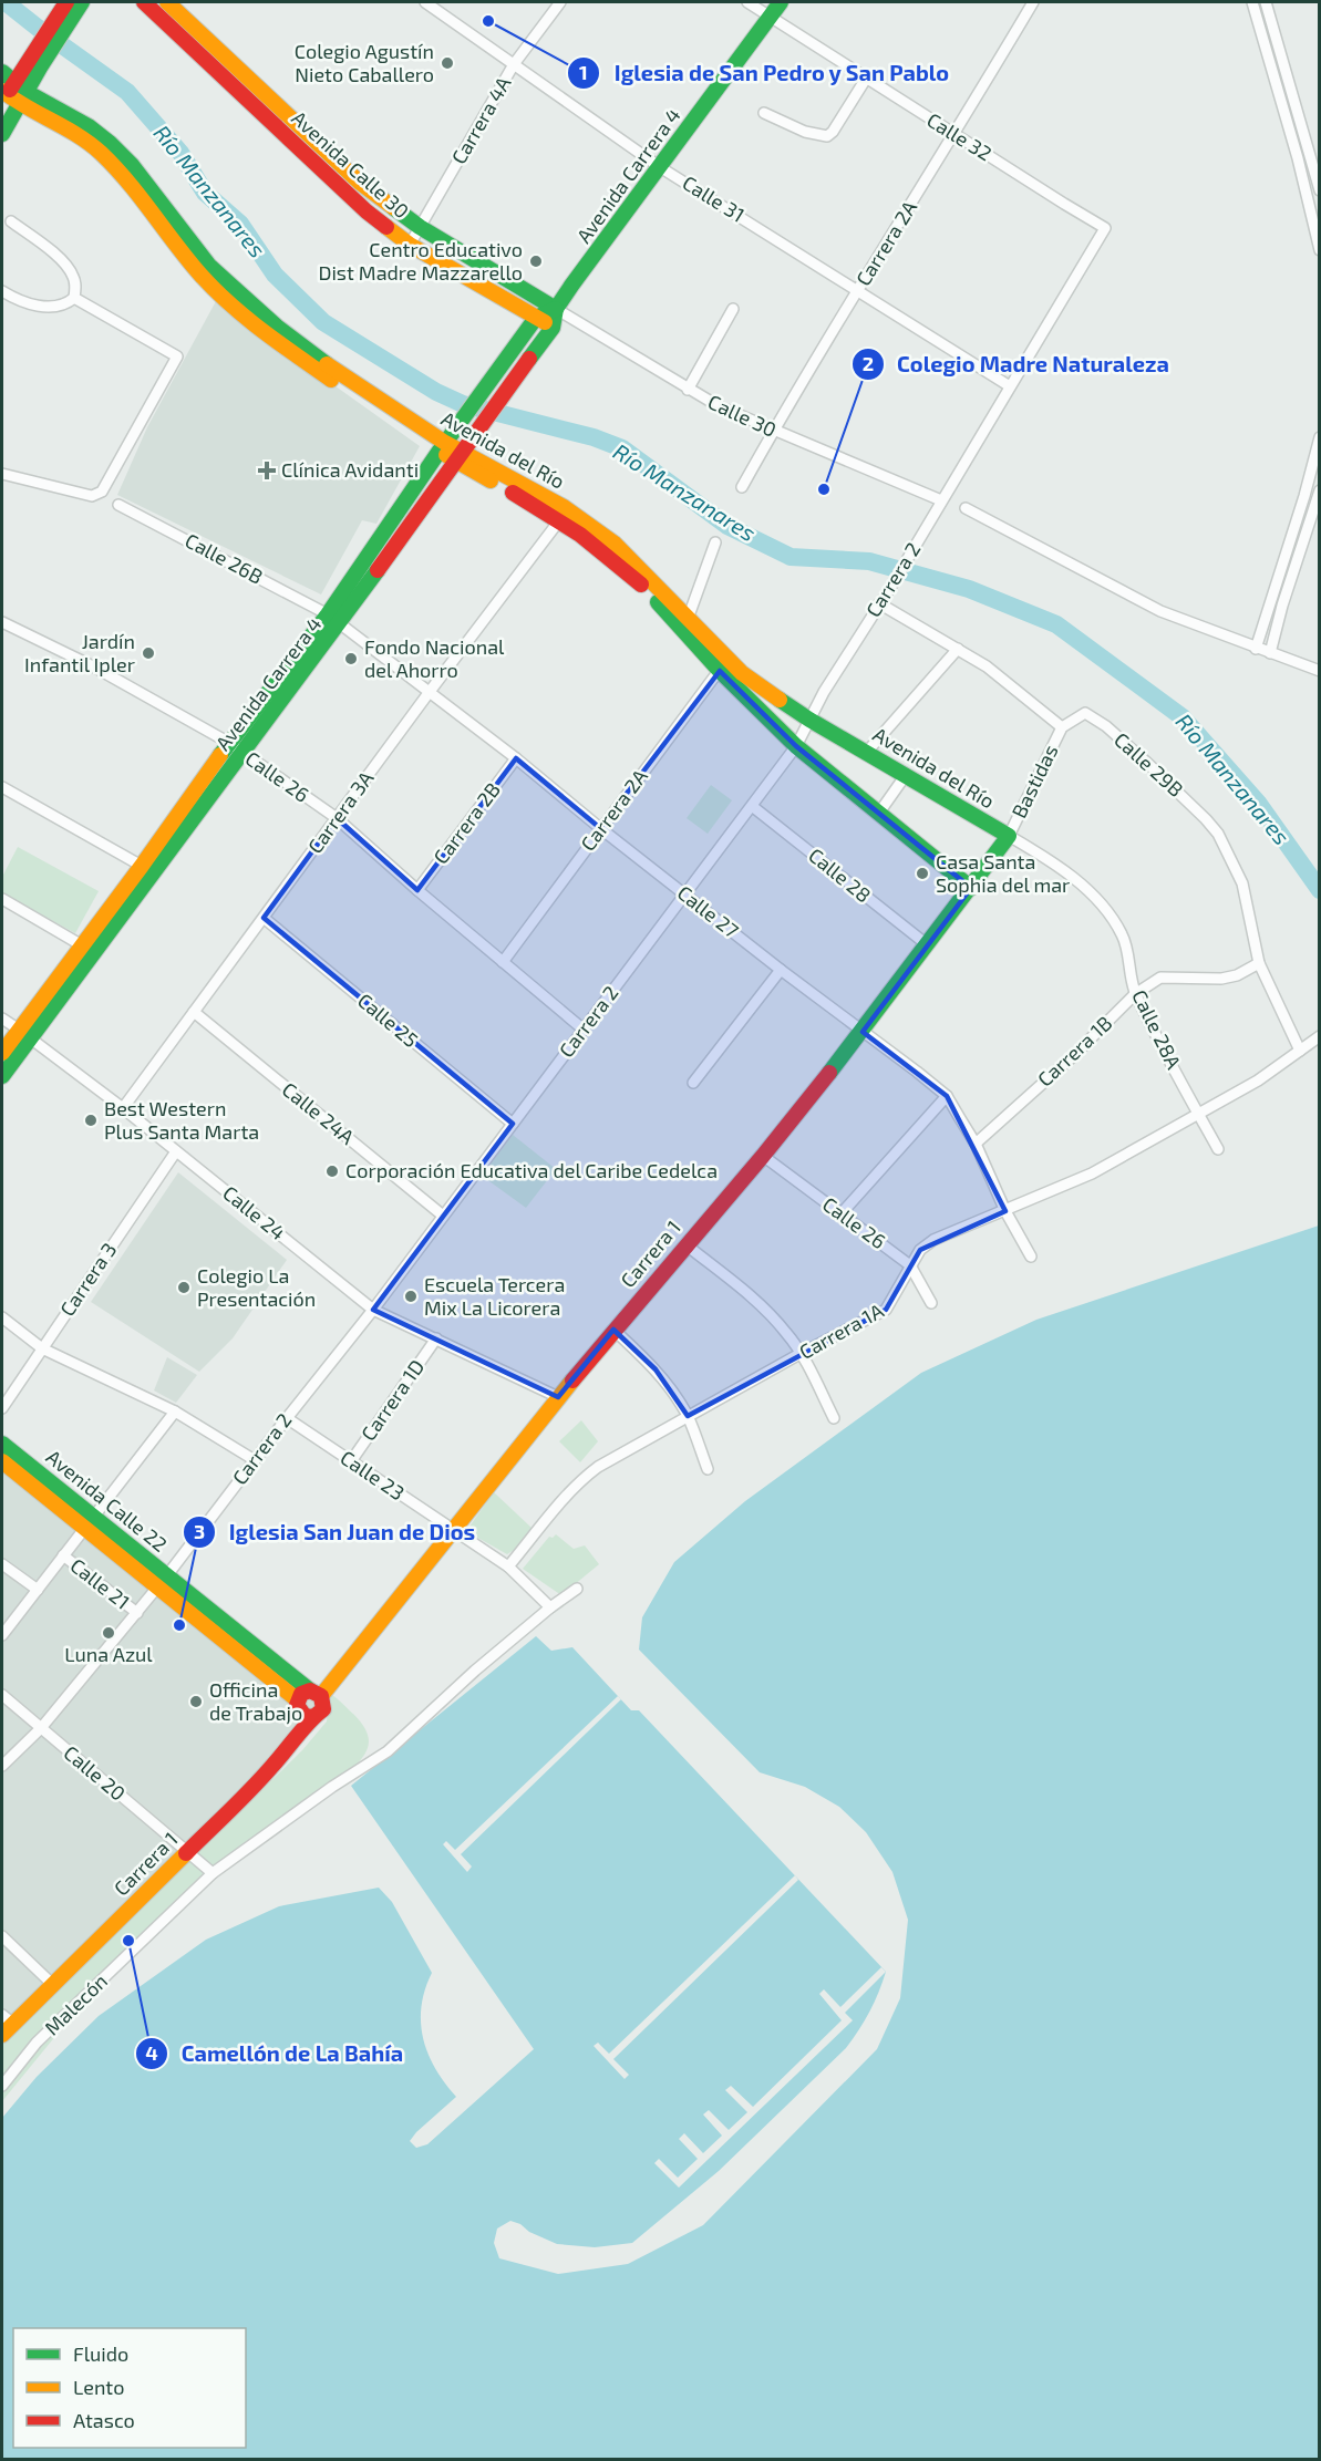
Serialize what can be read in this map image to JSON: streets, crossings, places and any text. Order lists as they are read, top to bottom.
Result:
{
  "streets": {
    "main road": [
      "Avenida Calle 30",
      "Avenida Carrera 4",
      "Avenida del Río",
      "Carrera 1",
      "Avenida Calle 22"
    ],
    "street": [
      "Carrera 4A",
      "Calle 32",
      "Calle 31",
      "Carrera 2A",
      "Calle 30",
      "Calle 26B",
      "Carrera 2",
      "Calle 29B",
      "Calle 26",
      "Bastidas",
      "Carrera 3A",
      "Carrera 2B",
      "Calle 28",
      "Calle 27",
      "Calle 25",
      "Calle 28A",
      "Carrera 1B",
      "Calle 24A",
      "Calle 24",
      "Carrera 3",
      "Carrera 1A",
      "Carrera 1D",
      "Calle 23",
      "Calle 21",
      "Calle 20",
      "Malecón"
    ]
  },
  "crossings": [
    ["Carrera 4A", "Avenida Calle 30"],
    ["Carrera 4A", "Calle 31"],
    ["Calle 32", "Avenida Carrera 4"],
    ["Calle 32", "Carrera 2A"],
    ["Calle 32", "Carrera 2"],
    ["Avenida Calle 30", "Avenida Carrera 4"],
    ["Avenida Calle 30", "Calle 30"],
    ["Avenida Carrera 4", "Calle 31"],
    ["Avenida Carrera 4", "Calle 30"],
    ["Avenida Carrera 4", "Avenida del Río"],
    ["Avenida Carrera 4", "Calle 26B"],
    ["Avenida Carrera 4", "Calle 26"],
    ["Avenida Carrera 4", "Calle 27"],
    ["Avenida Carrera 4", "Calle 24"],
    ["Calle 31", "Carrera 2A"],
    ["Calle 31", "Carrera 2"],
    ["Carrera 2A", "Calle 30"],
    ["Carrera 2A", "Avenida del Río"],
    ["Carrera 2A", "Calle 26"],
    ["Carrera 2A", "Calle 27"],
    ["Calle 30", "Carrera 2"],
    ["Avenida del Río", "Carrera 2"],
    ["Avenida del Río", "Bastidas"],
    ["Avenida del Río", "Carrera 3A"],
    ["Avenida del Río", "Calle 28A"],
    ["Avenida del Río", "Carrera 1"],
    ["Calle 26B", "Calle 27"],
    ["Carrera 2", "Calle 26"],
    ["Carrera 2", "Calle 28"],
    ["Carrera 2", "Calle 27"],
    ["Carrera 2", "Calle 25"],
    ["Carrera 2", "Calle 24A"],
    ["Carrera 2", "Calle 24"],
    ["Carrera 2", "Calle 23"],
    ["Carrera 2", "Avenida Calle 22"],
    ["Carrera 2", "Calle 21"],
    ["Carrera 2", "Calle 20"],
    ["Calle 29B", "Bastidas"],
    ["Calle 29B", "Carrera 1B"],
    ["Calle 29B", "Carrera 1A"],
    ["Calle 26", "Carrera 3A"],
    ["Calle 26", "Carrera 2B"],
    ["Calle 26", "Carrera 1"],
    ["Calle 26", "Carrera 1A"],
    ["Bastidas", "Calle 28A"],
    ["Bastidas", "Carrera 1"],
    ["Carrera 3A", "Calle 27"],
    ["Carrera 3A", "Calle 25"],
    ["Carrera 3A", "Calle 24A"],
    ["Carrera 3A", "Calle 24"],
    ["Carrera 2B", "Calle 27"],
    ["Calle 28", "Carrera 1"],
    ["Calle 27", "Carrera 1B"],
    ["Calle 27", "Carrera 1"],
    ["Calle 27", "Carrera 1A"],
    ["Calle 28A", "Carrera 1B"],
    ["Calle 28A", "Carrera 1"],
    ["Calle 28A", "Carrera 1A"],
    ["Calle 24", "Carrera 1"],
    ["Calle 24", "Carrera 3"],
    ["Calle 24", "Carrera 1D"],
    ["Carrera 1", "Calle 23"],
    ["Carrera 1", "Avenida Calle 22"],
    ["Carrera 1", "Calle 20"],
    ["Carrera 1A", "Calle 23"],
    ["Carrera 1D", "Calle 23"],
    ["Calle 23", "Malecón"],
    ["Calle 20", "Malecón"]
  ],
  "water": ["Río Manzanares"],
  "places": {
    "other": [
      "Iglesia de San Pedro y San Pablo",
      "Colegio Agustín Nieto Caballero",
      "Centro Educativo Dist Madre Mazzarello",
      "Colegio Madre Naturaleza",
      "Jardín Infantil Ipler",
      "Fondo Nacional del Ahorro",
      "Casa Santa Sophia del mar",
      "Best Western Plus Santa Marta",
      "Corporación Educativa del Caribe Cedelca",
      "Colegio La Presentación",
      "Escuela Tercera Mix La Licorera",
      "Iglesia San Juan de Dios",
      "Luna Azul",
      "Officina de Trabajo",
      "Camellón de La Bahía"
    ],
    "health": ["Clínica Avidanti"]
  },
  "legend": ["Fluido", "Lento", "Atasco"]
}
